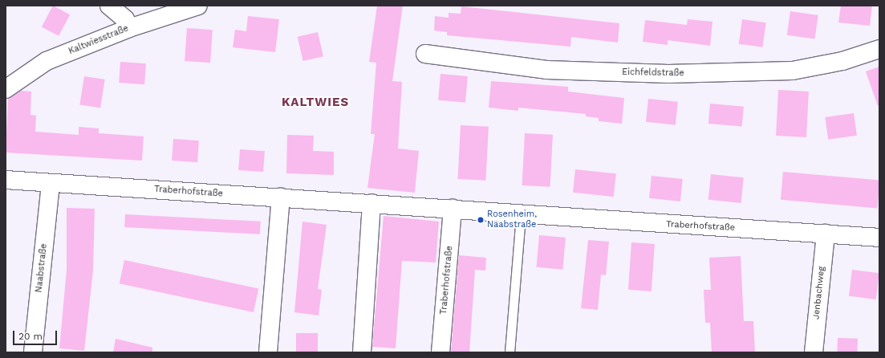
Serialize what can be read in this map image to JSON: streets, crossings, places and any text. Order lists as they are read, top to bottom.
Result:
{
  "streets": {
    "street": [
      "Kaltwiesstraße",
      "Eichfeldstraße",
      "Traberhofstraße",
      "Naabstraße",
      "Jenbachweg"
    ]
  },
  "crossings": [
    ["Traberhofstraße", "Naabstraße"],
    ["Traberhofstraße", "Jenbachweg"]
  ],
  "districts": ["KALTWIES"],
  "places": ["Rosenheim, Naabstraße"],
  "scale_bar": "20 m"
}
